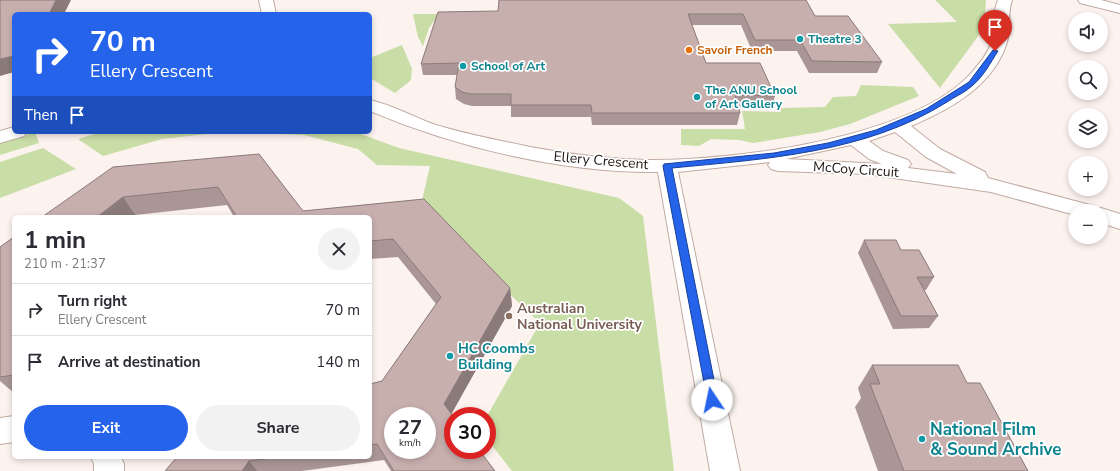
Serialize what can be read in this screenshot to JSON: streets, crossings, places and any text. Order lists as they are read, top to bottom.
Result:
{
  "streets": {
    "street": ["Ellery Crescent", "McCoy Circuit"]
  },
  "crossings": [
    ["Ellery Crescent", "McCoy Circuit"]
  ],
  "places": [
    "Theatre 3",
    "Savoir French",
    "School of Art",
    "The ANU School of Art Gallery",
    "Australian National University",
    "HC Coombs Building",
    "National Film & Sound Archive"
  ],
  "page": {
    "map_buttons": ["+", "−"],
    "turn": ["70 m", "Ellery Crescent"],
    "then": "Then",
    "heading": ["1 min", "210 m · 21:37"],
    "list": [
      {
        "name": "Turn right",
        "note": "Ellery Crescent",
        "value": "70 m"
      },
      {
        "name": "Arrive at destination",
        "value": "140 m"
      }
    ],
    "buttons": ["Exit", "Share"],
    "speed": "27 km/h",
    "limit": "30"
  }
}
